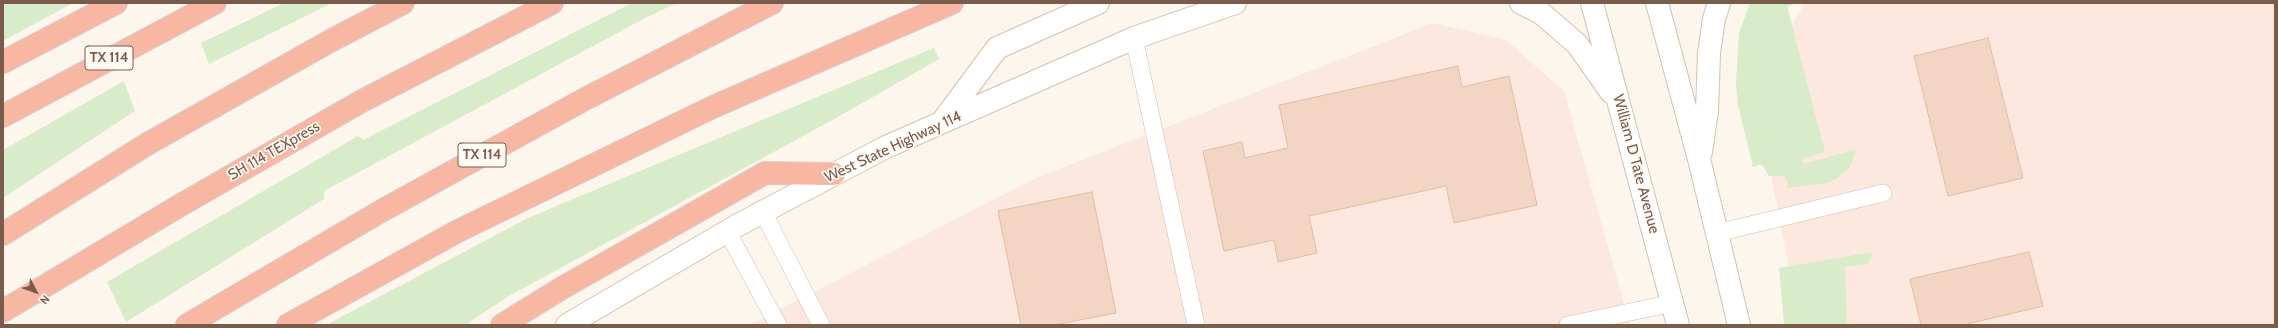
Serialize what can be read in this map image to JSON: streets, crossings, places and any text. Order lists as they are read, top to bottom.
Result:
{
  "streets": {
    "highway": ["TX 114", "SH 114 TEXpress"],
    "main road": ["West State Highway 114", "William D Tate Avenue"]
  },
  "north": "bottom right"
}
